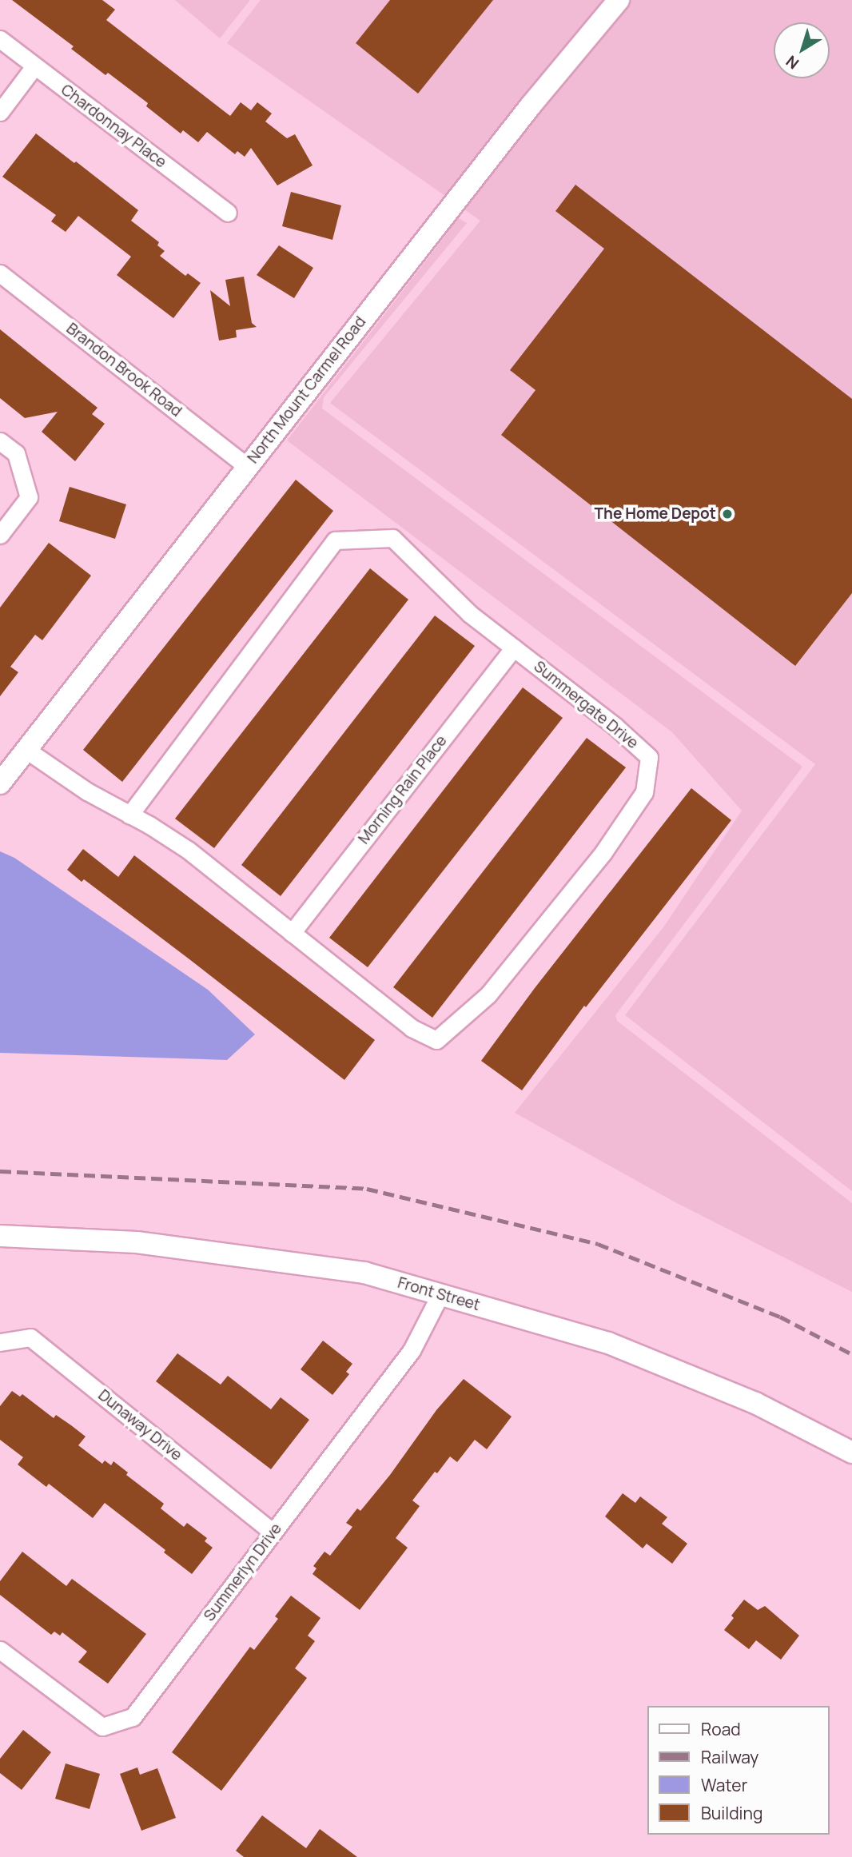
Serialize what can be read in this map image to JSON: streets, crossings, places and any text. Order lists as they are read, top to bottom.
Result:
{
  "streets": {
    "street": [
      "Chardonnay Place",
      "Brandon Brook Road",
      "North Mount Carmel Road",
      "Summergate Drive",
      "Morning Rain Place",
      "Front Street",
      "Dunaway Drive",
      "Summerlyn Drive"
    ]
  },
  "crossings": [
    ["Brandon Brook Road", "North Mount Carmel Road"],
    ["North Mount Carmel Road", "Summergate Drive"],
    ["Summergate Drive", "Morning Rain Place"],
    ["Front Street", "Summerlyn Drive"],
    ["Dunaway Drive", "Summerlyn Drive"]
  ],
  "places": ["The Home Depot"],
  "legend": [
    "Road",
    "Railway",
    "Water",
    "Building"
  ],
  "north": "bottom left"
}
